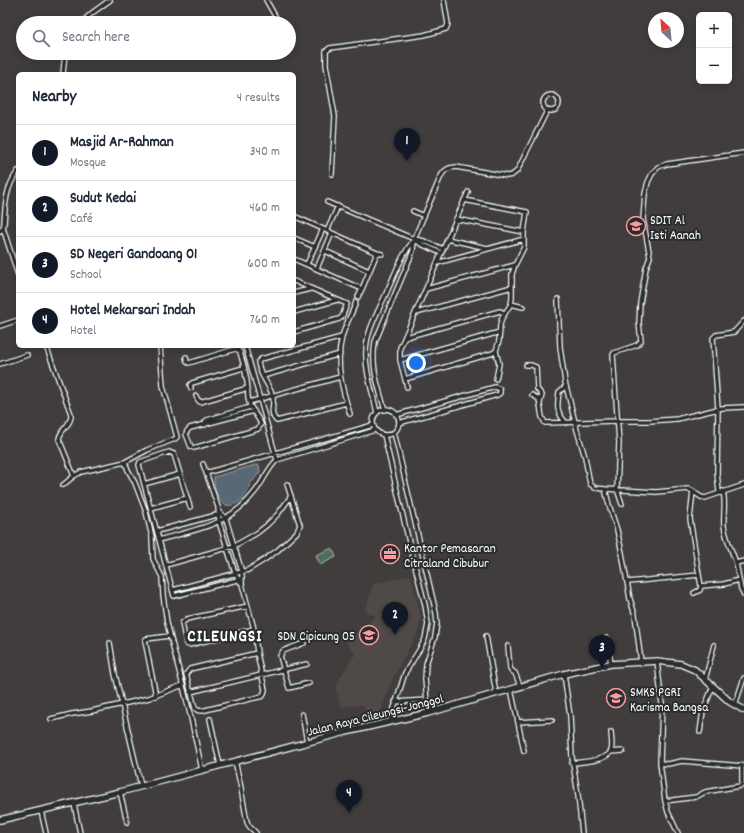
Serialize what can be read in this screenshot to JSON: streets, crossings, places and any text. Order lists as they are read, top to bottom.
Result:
{
  "streets": {
    "main road": ["Jalan Raya Cileungsi-Jonggol"]
  },
  "districts": ["CILEUNGSI"],
  "places": {
    "school or university": ["SDIT Al Isti Aanah", "SDN Cipicung 05", "SMKS PGRI Karisma Bangsa"],
    "office": ["Kantor Pemasaran Citraland Cibubur"]
  },
  "north": "top left",
  "page": {
    "map_buttons": ["+", "−"],
    "search": "Search here",
    "heading": ["Nearby", "4 results"],
    "list": [
      {
        "mark": "1",
        "name": "Masjid Ar-Rahman",
        "note": "Mosque",
        "value": "340 m"
      },
      {
        "mark": "2",
        "name": "Sudut Kedai",
        "note": "Café",
        "value": "460 m"
      },
      {
        "mark": "3",
        "name": "SD Negeri Gandoang 01",
        "note": "School",
        "value": "600 m"
      },
      {
        "mark": "4",
        "name": "Hotel Mekarsari Indah",
        "note": "Hotel",
        "value": "760 m"
      }
    ],
    "pins": [
      "1",
      "2",
      "3",
      "4"
    ]
  }
}
